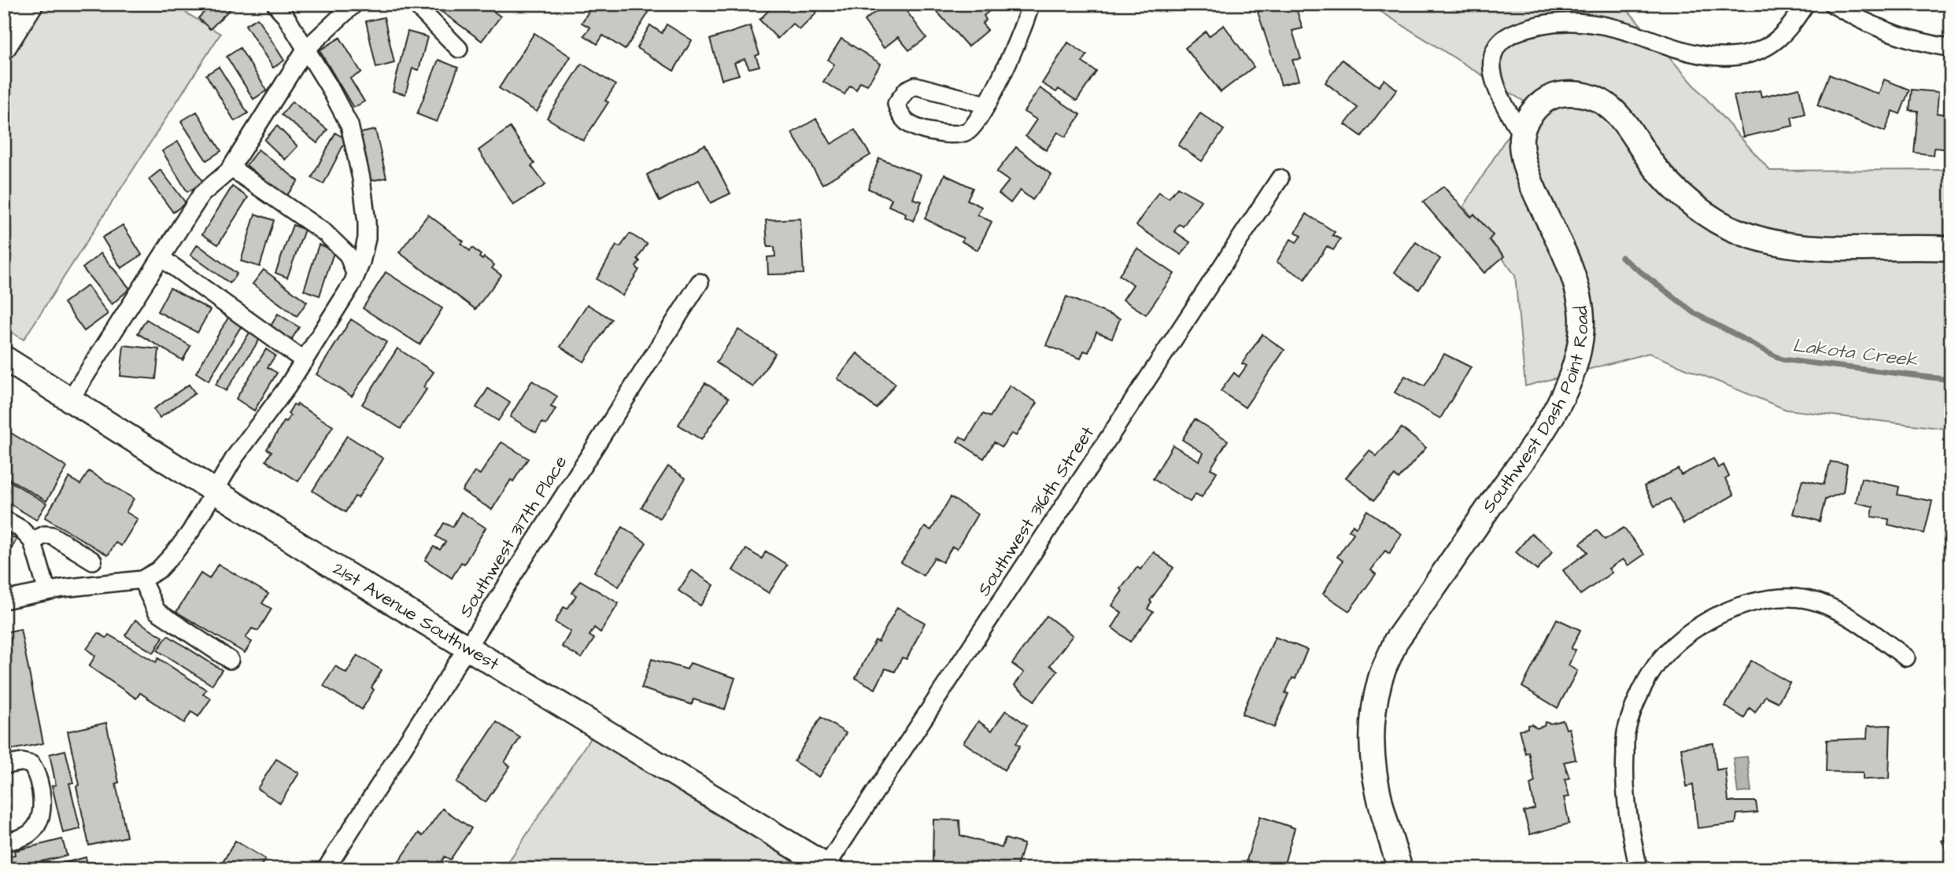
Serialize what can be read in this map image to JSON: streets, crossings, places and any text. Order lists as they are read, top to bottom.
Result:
{
  "streets": {
    "main road": ["Southwest Dash Point Road", "21st Avenue Southwest"],
    "street": ["Southwest 316th Street", "Southwest 317th Place"]
  },
  "crossings": [
    ["Southwest 316th Street", "21st Avenue Southwest"],
    ["Southwest 317th Place", "21st Avenue Southwest"]
  ],
  "water": ["Lakota Creek"]
}
